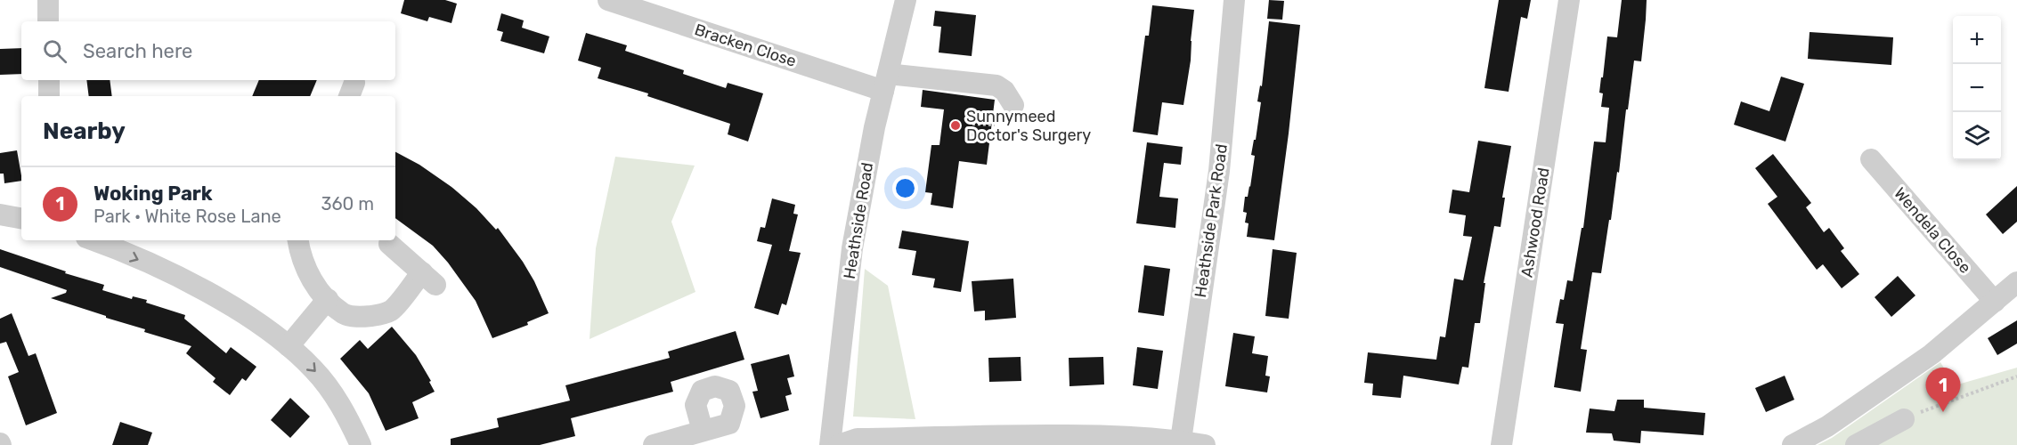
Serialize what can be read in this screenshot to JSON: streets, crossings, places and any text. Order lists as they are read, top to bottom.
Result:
{
  "streets": {
    "street": [
      "Bracken Close",
      "Heathside Road",
      "Heathside Park Road",
      "Ashwood Road",
      "Wendela Close"
    ]
  },
  "crossings": [
    ["Bracken Close", "Heathside Road"]
  ],
  "places": ["Sunnymeed Doctor's Surgery"],
  "page": {
    "map_buttons": ["+", "−"],
    "search": "Search here",
    "heading": "Nearby",
    "list": [
      {
        "mark": "1",
        "name": "Woking Park",
        "note": "Park · White Rose Lane",
        "value": "360 m"
      }
    ],
    "pins": "1"
  }
}
